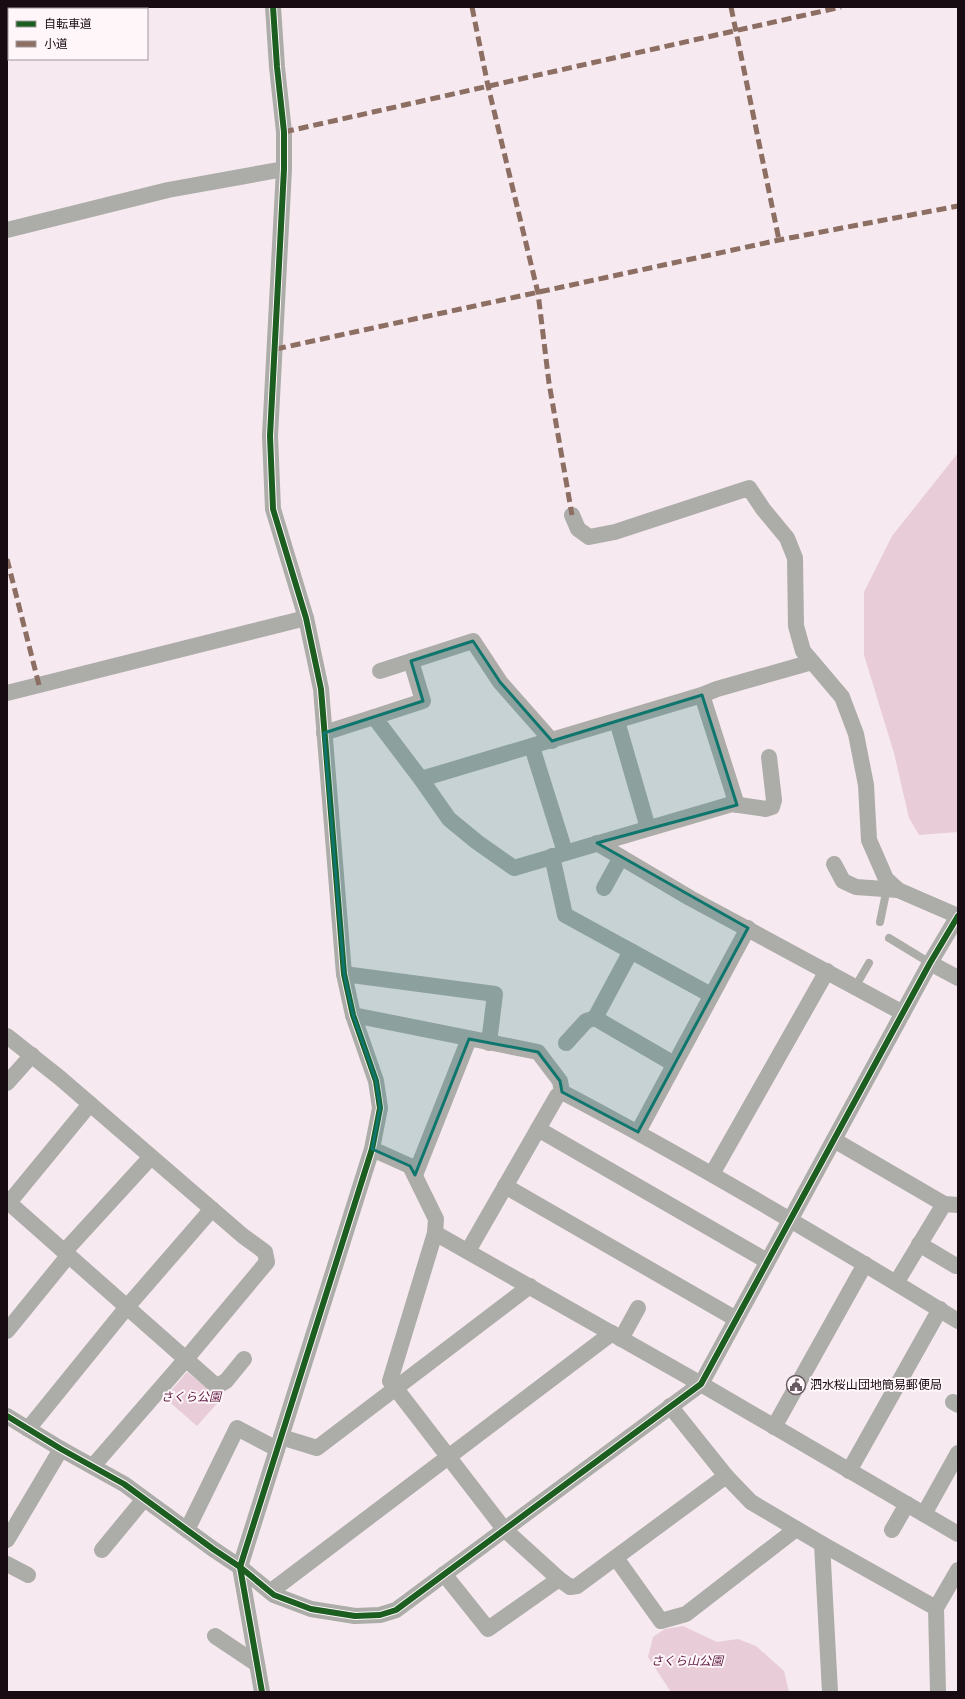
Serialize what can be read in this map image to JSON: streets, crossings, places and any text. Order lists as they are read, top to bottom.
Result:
{
  "parks": ["さくら公園", "さくら山公園"],
  "places": {
    "public building": ["泗水桜山団地簡易郵便局"]
  },
  "legend": ["自転車道", "小道"]
}
